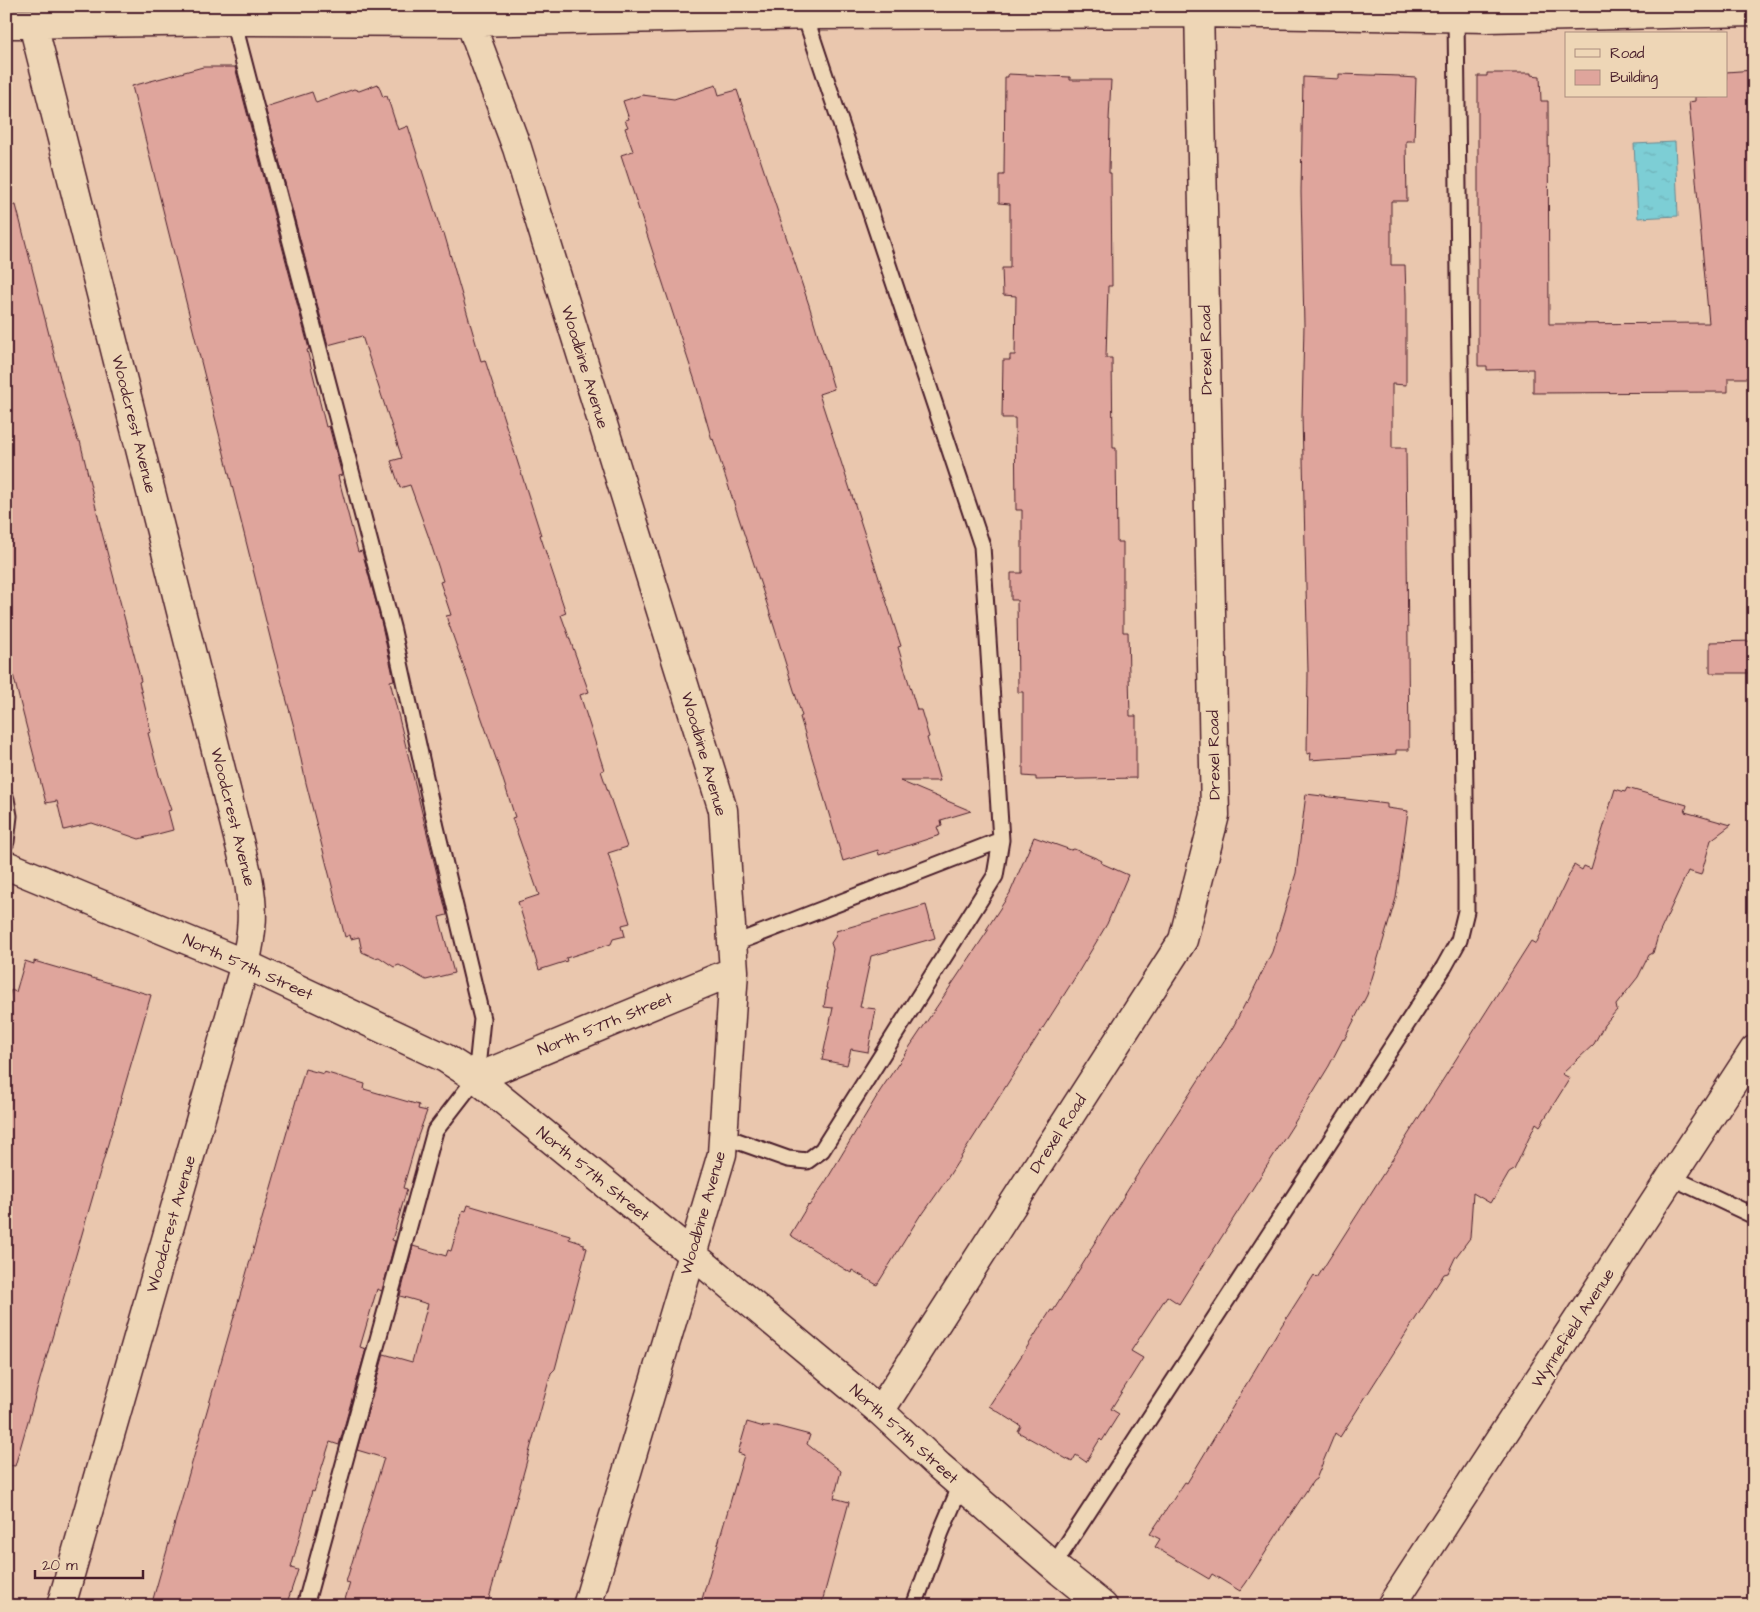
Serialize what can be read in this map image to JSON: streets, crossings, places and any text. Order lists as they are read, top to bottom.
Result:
{
  "streets": {
    "street": [
      "Drexel Road",
      "Woodbine Avenue",
      "Woodcrest Avenue",
      "North 57th Street",
      "North 57Th Street",
      "Wynnefield Avenue"
    ]
  },
  "crossings": [
    ["Drexel Road", "North 57th Street"],
    ["Woodbine Avenue", "North 57th Street"],
    ["Woodbine Avenue", "North 57Th Street"],
    ["Woodcrest Avenue", "North 57th Street"],
    ["North 57th Street", "North 57Th Street"]
  ],
  "legend": ["Road", "Building"],
  "scale_bar": "20 m"
}
